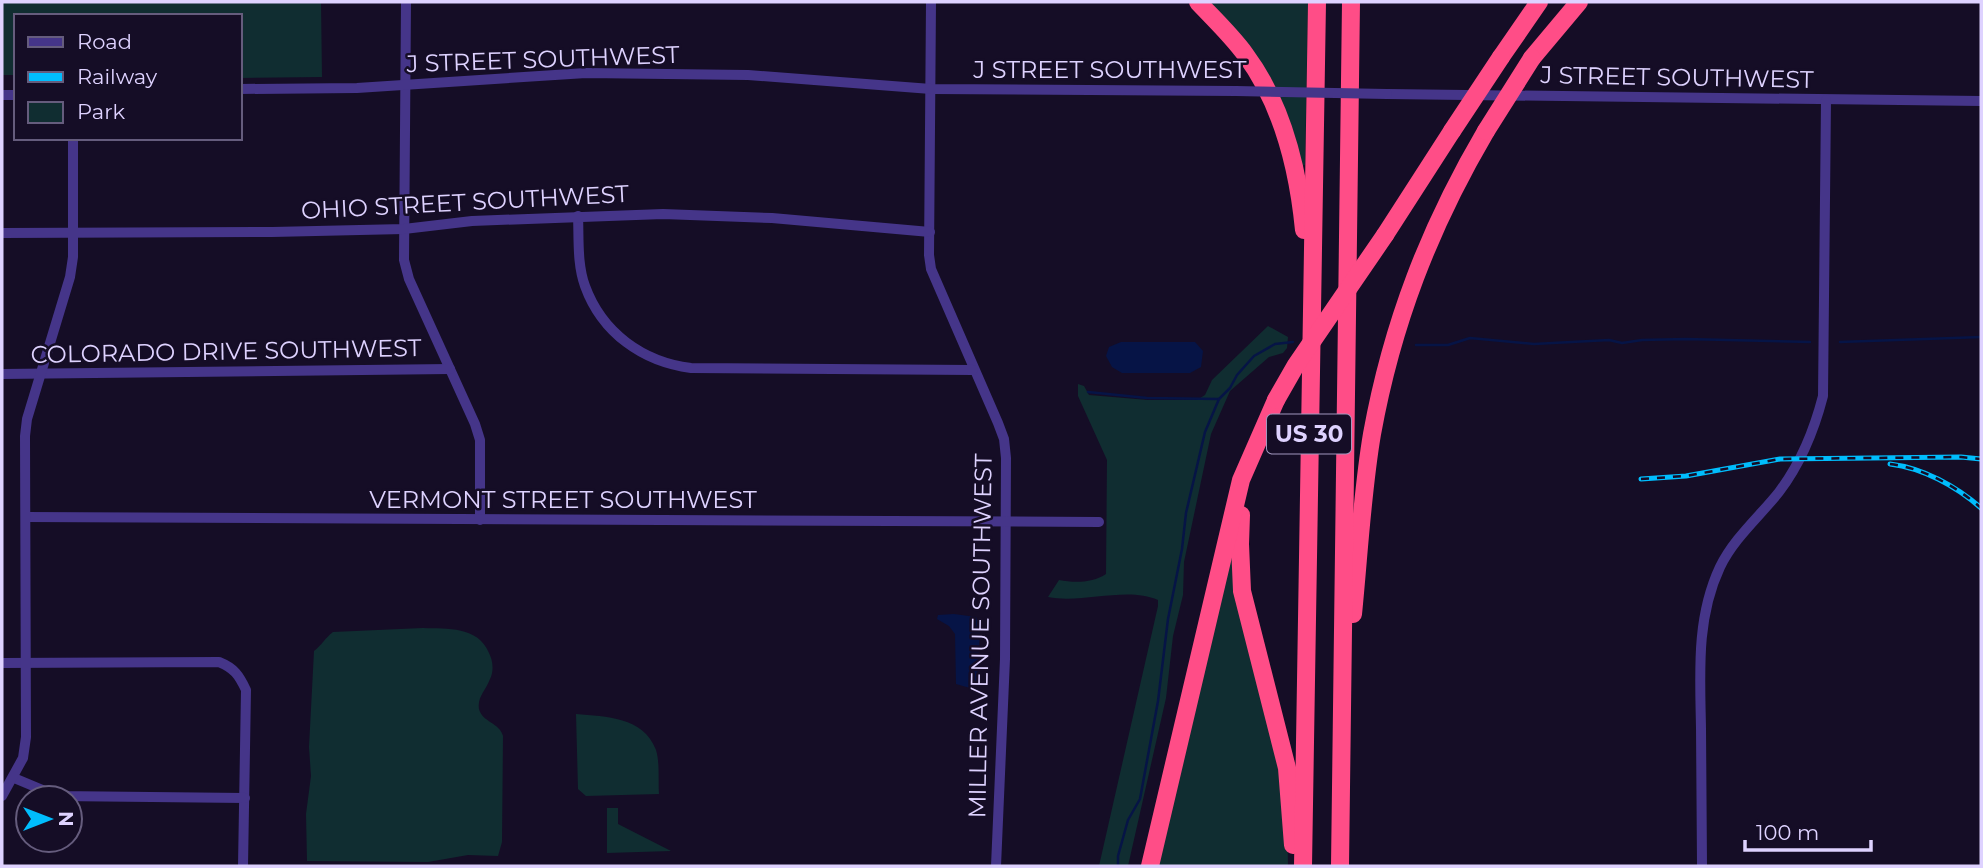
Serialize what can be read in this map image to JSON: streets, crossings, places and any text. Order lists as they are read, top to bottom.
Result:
{
  "streets": {
    "highway": ["US 30"],
    "street": [
      "J STREET SOUTHWEST",
      "OHIO STREET SOUTHWEST",
      "COLORADO DRIVE SOUTHWEST",
      "VERMONT STREET SOUTHWEST",
      "MILLER AVENUE SOUTHWEST"
    ]
  },
  "crossings": [
    ["J STREET SOUTHWEST", "MILLER AVENUE SOUTHWEST"],
    ["OHIO STREET SOUTHWEST", "MILLER AVENUE SOUTHWEST"],
    ["VERMONT STREET SOUTHWEST", "MILLER AVENUE SOUTHWEST"]
  ],
  "legend": ["Road", "Railway", "Park"],
  "scale_bar": "100 m",
  "north": "right"
}
